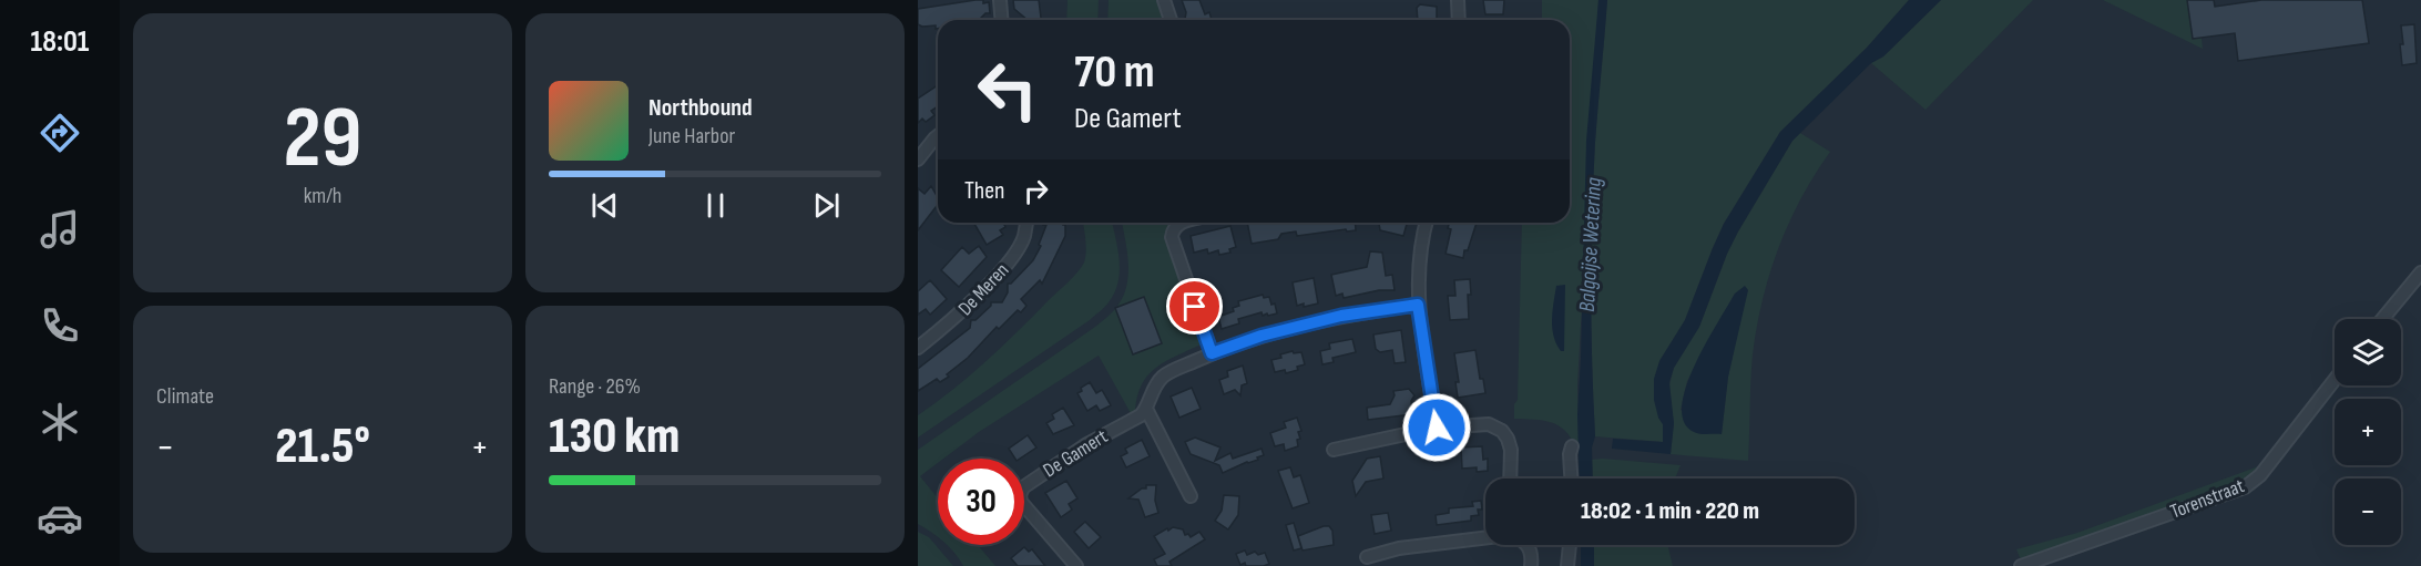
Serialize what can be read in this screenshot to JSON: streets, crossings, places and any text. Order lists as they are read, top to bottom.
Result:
{
  "streets": {
    "street": ["De Meren", "De Gamert", "Torenstraat"]
  },
  "water": ["Balgoijse Wetering"],
  "page": {
    "tabs": "18:01",
    "tile": [
      ["29", "km/h"],
      "Climate",
      ["Range · 26%", "130 km"]
    ],
    "turn": ["70 m", "De Gamert"],
    "song": ["Northbound", "June Harbor"],
    "then": "Then",
    "map_buttons": ["+", "−"],
    "heat": ["−", "21.5°", "+"],
    "limit": "30",
    "trip": "18:02 · 1 min · 220 m"
  }
}
